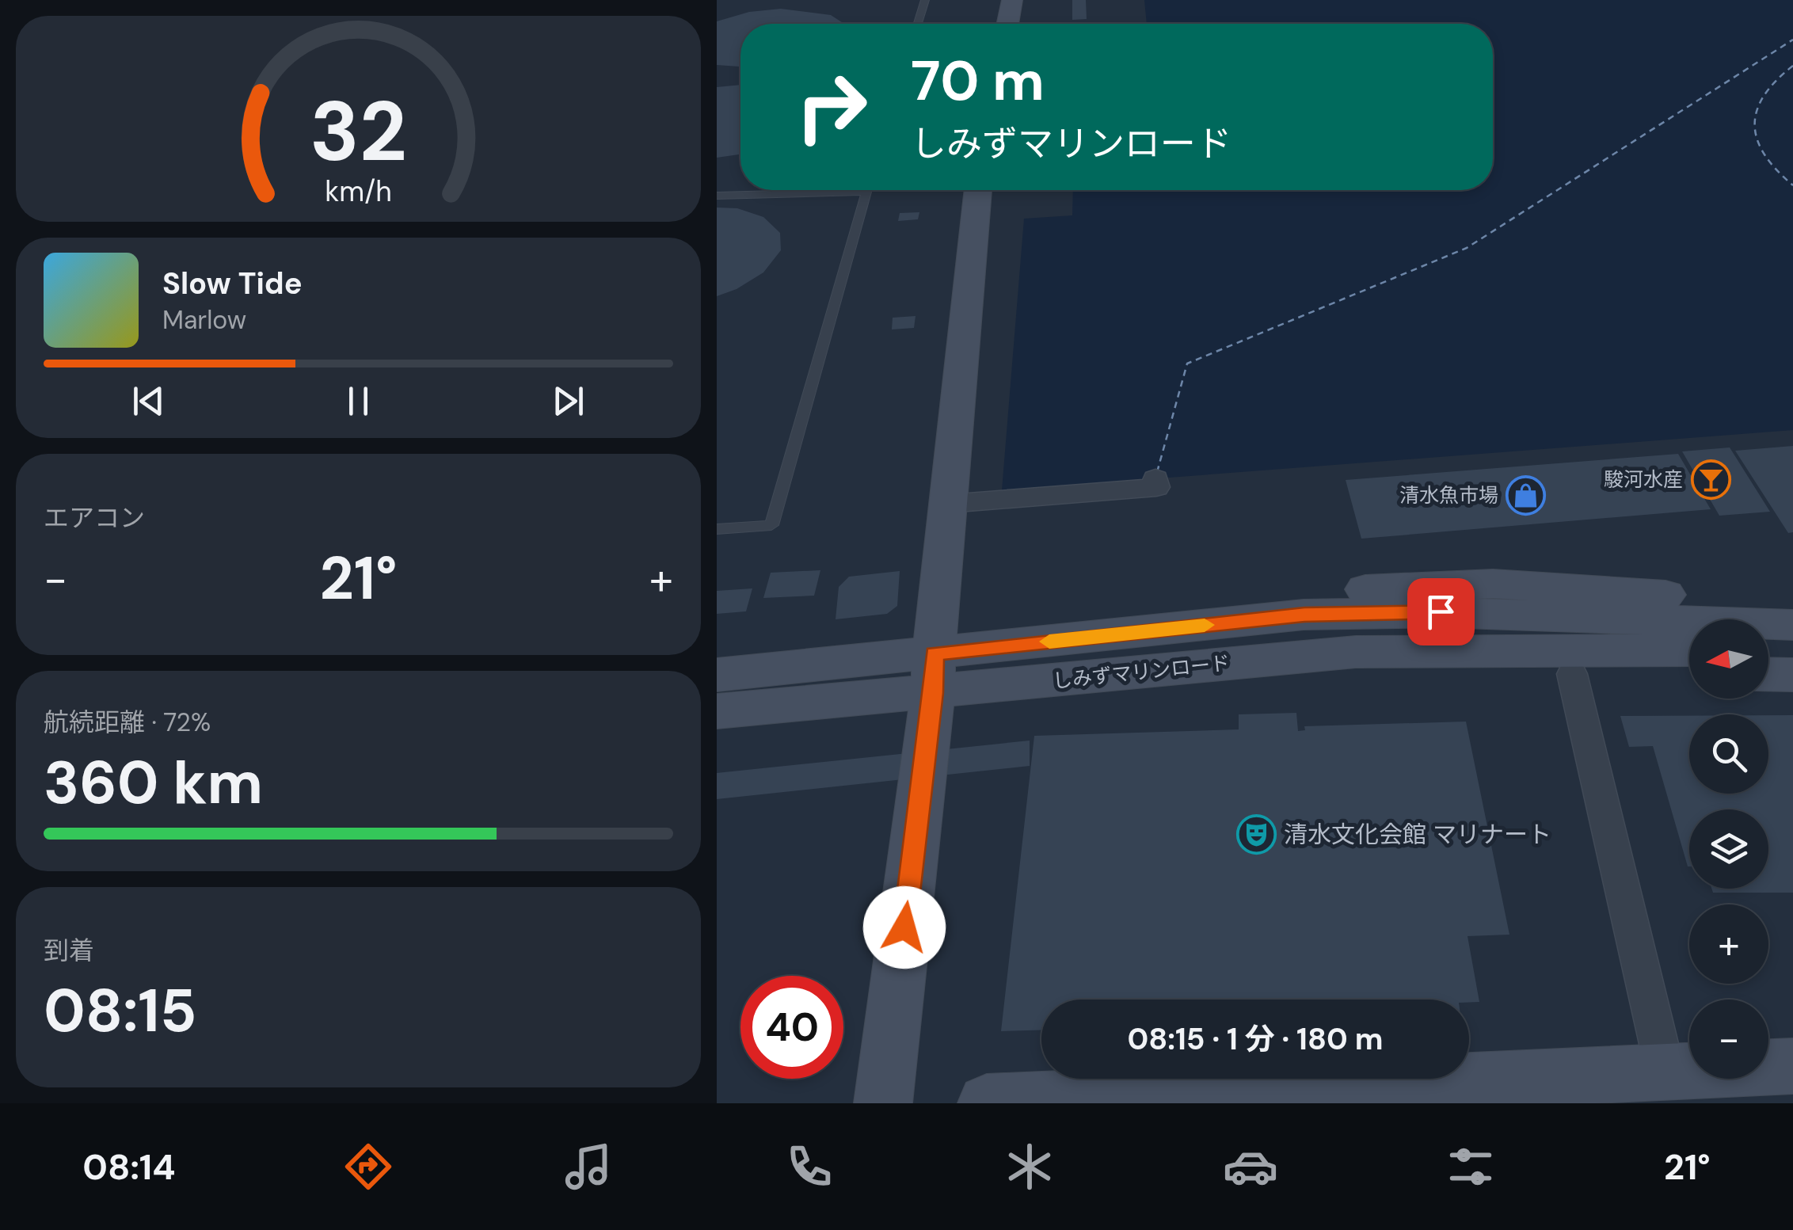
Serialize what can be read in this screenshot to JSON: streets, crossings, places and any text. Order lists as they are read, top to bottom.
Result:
{
  "streets": {
    "street": ["しみずマリンロード"]
  },
  "places": {
    "bar": ["駿河水産"],
    "shop": ["清水魚市場"],
    "theatre": ["清水文化会館 マリナート"]
  },
  "north": "left",
  "page": {
    "turn": ["70 m", "しみずマリンロード"],
    "song": ["Slow Tide", "Marlow"],
    "tile": [
      "エアコン",
      ["航続距離 · 72%", "360 km"],
      ["到着", "08:15"]
    ],
    "heat": ["−", "21°", "+"],
    "map_buttons": ["+", "−"],
    "limit": "40",
    "trip": "08:15 · 1 分 · 180 m",
    "tabs": ["08:14", "21°"],
    "gauge": ["32", "km/h"]
  }
}
